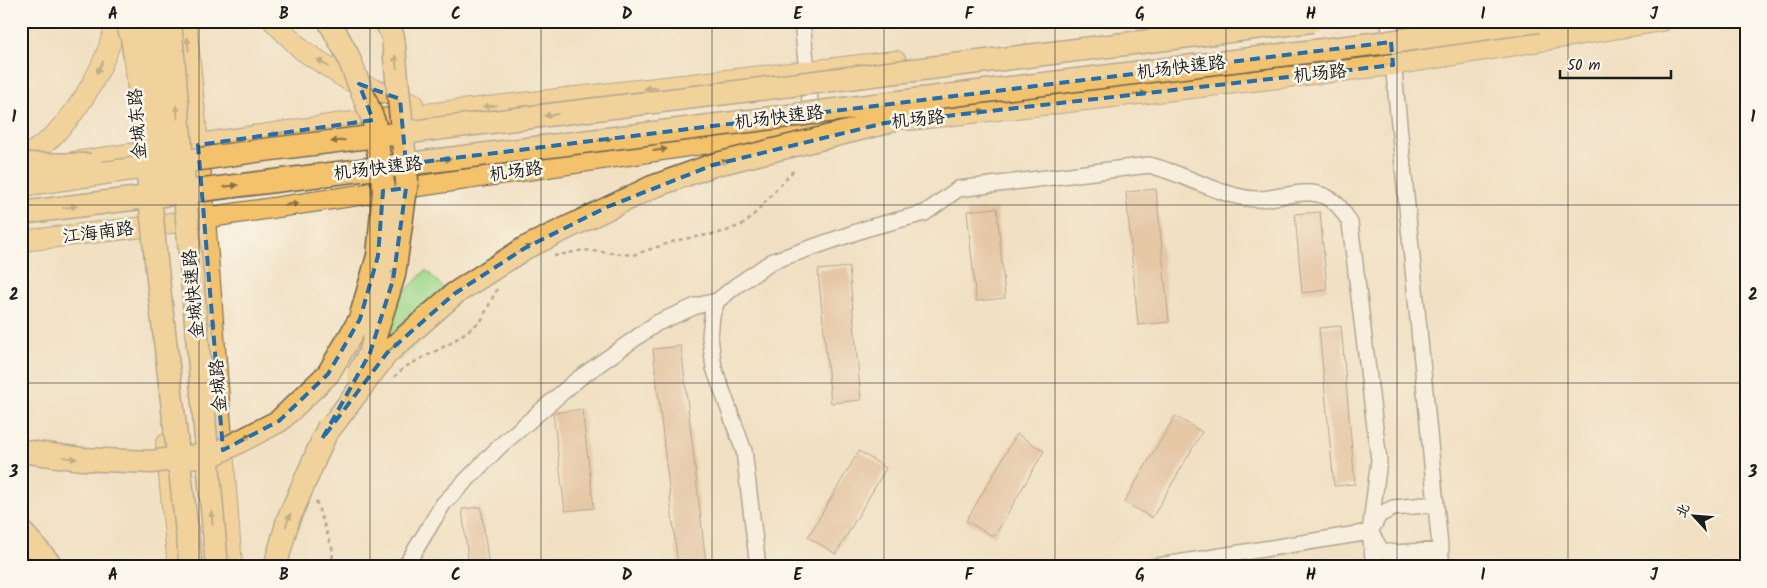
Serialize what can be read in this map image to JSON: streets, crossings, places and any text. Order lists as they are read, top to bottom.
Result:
{
  "streets": {
    "highway": ["机场快速路", "金城快速路"],
    "main road": [
      "机场路",
      "金城东路",
      "江海南路",
      "金城路"
    ]
  },
  "crossings": [
    ["机场路", "江海南路"],
    ["机场路", "金城路"],
    ["金城东路", "江海南路"]
  ],
  "scale_bar": "50 m",
  "north": "top left",
  "grid": {
    "columns": [
      "A",
      "B",
      "C",
      "D",
      "E",
      "F",
      "G",
      "H",
      "I",
      "J"
    ],
    "rows": ["1", "2", "3"]
  }
}
